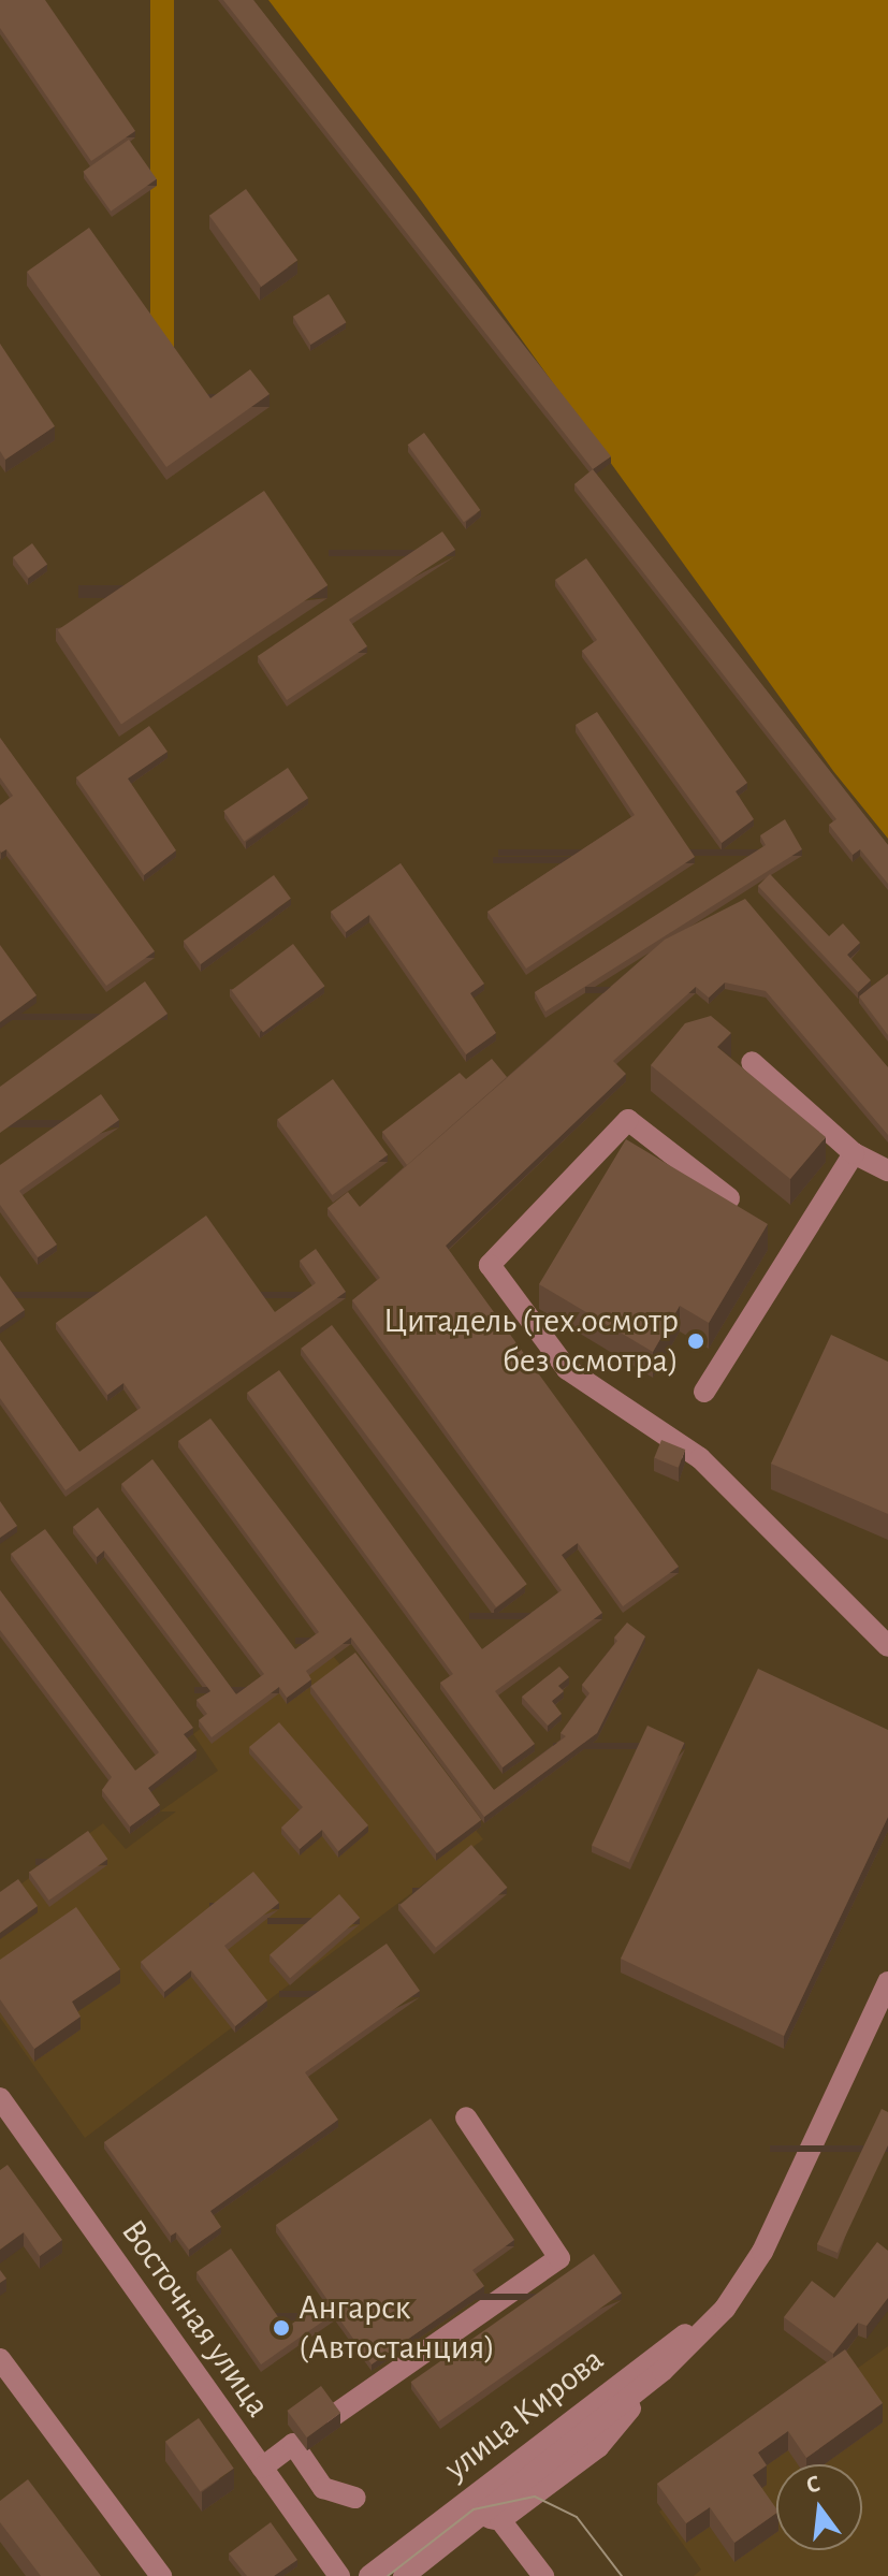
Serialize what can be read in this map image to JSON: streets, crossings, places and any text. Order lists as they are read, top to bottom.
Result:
{
  "streets": {
    "street": ["Восточная улица", "улица Кирова"]
  },
  "places": ["Цитадель (тех.осмотр без осмотра)", "Ангарск (Автостанция)"],
  "north": "top"
}
